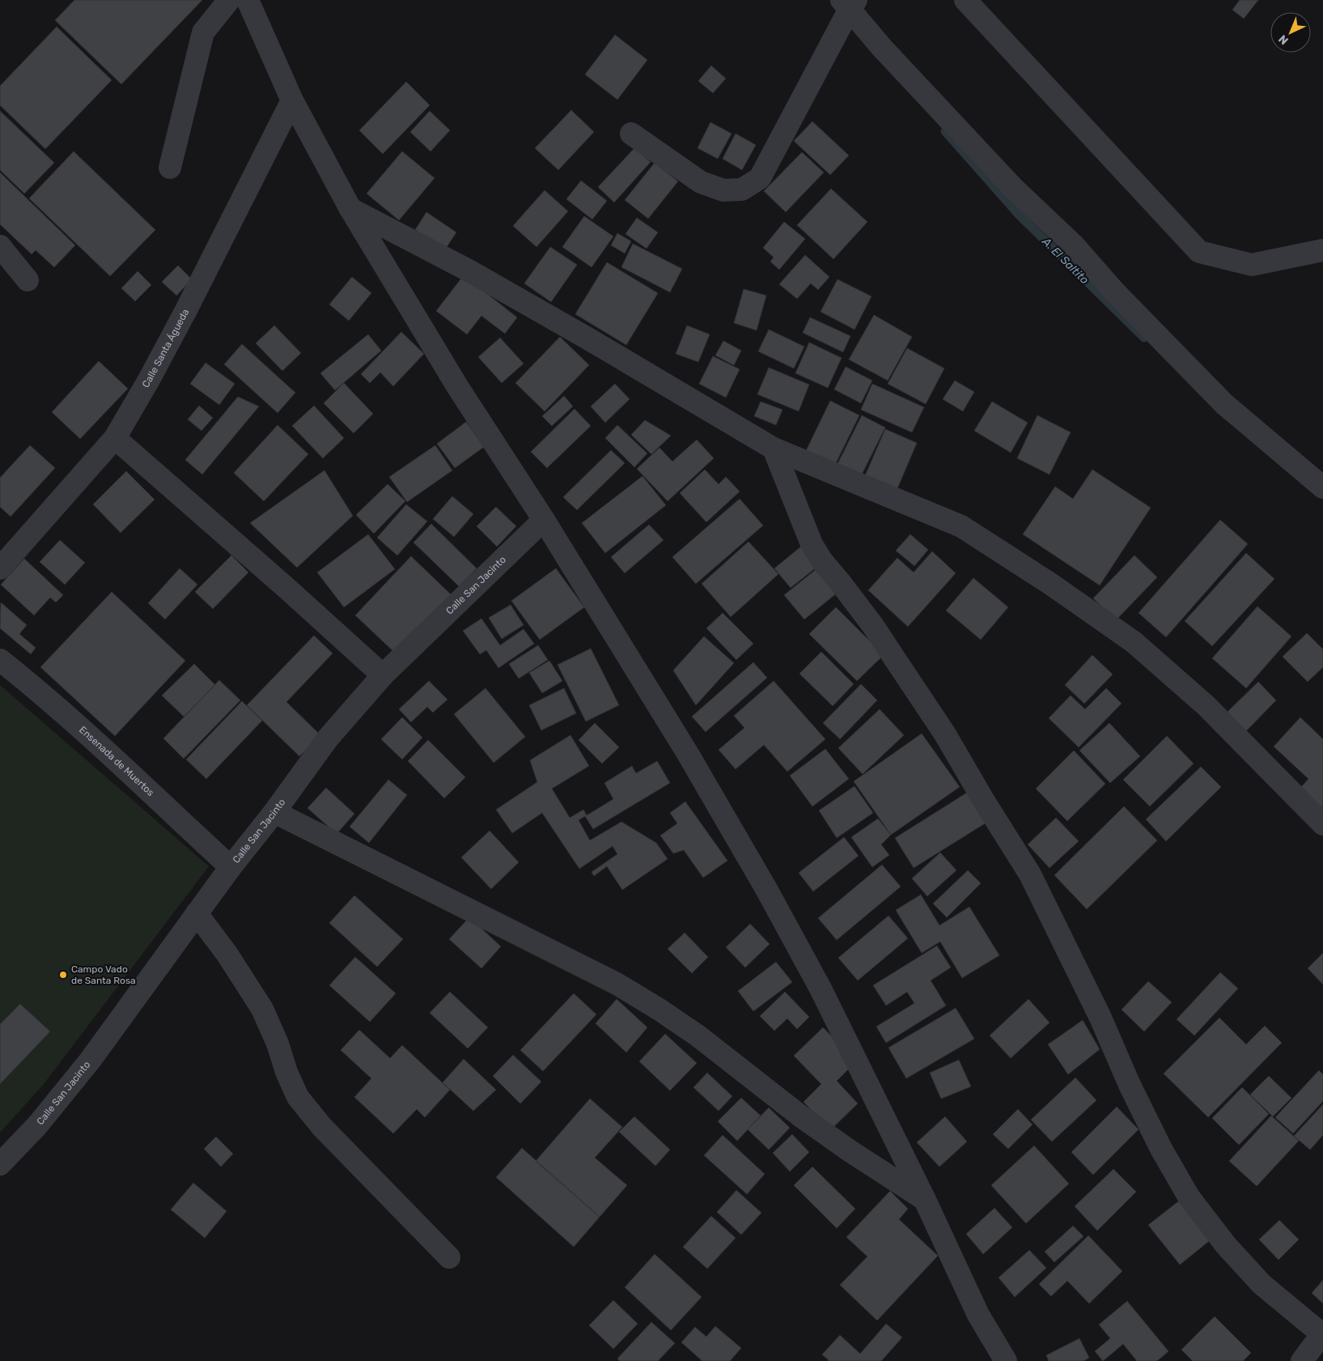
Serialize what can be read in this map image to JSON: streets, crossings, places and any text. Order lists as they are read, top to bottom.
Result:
{
  "streets": {
    "street": ["Calle Santa Águeda", "Calle San Jacinto", "Ensenada de Muertos"]
  },
  "crossings": [
    ["Calle San Jacinto", "Ensenada de Muertos"]
  ],
  "water": ["A. El Saltito"],
  "places": ["Campo Vado de Santa Rosa"],
  "north": "bottom left"
}
